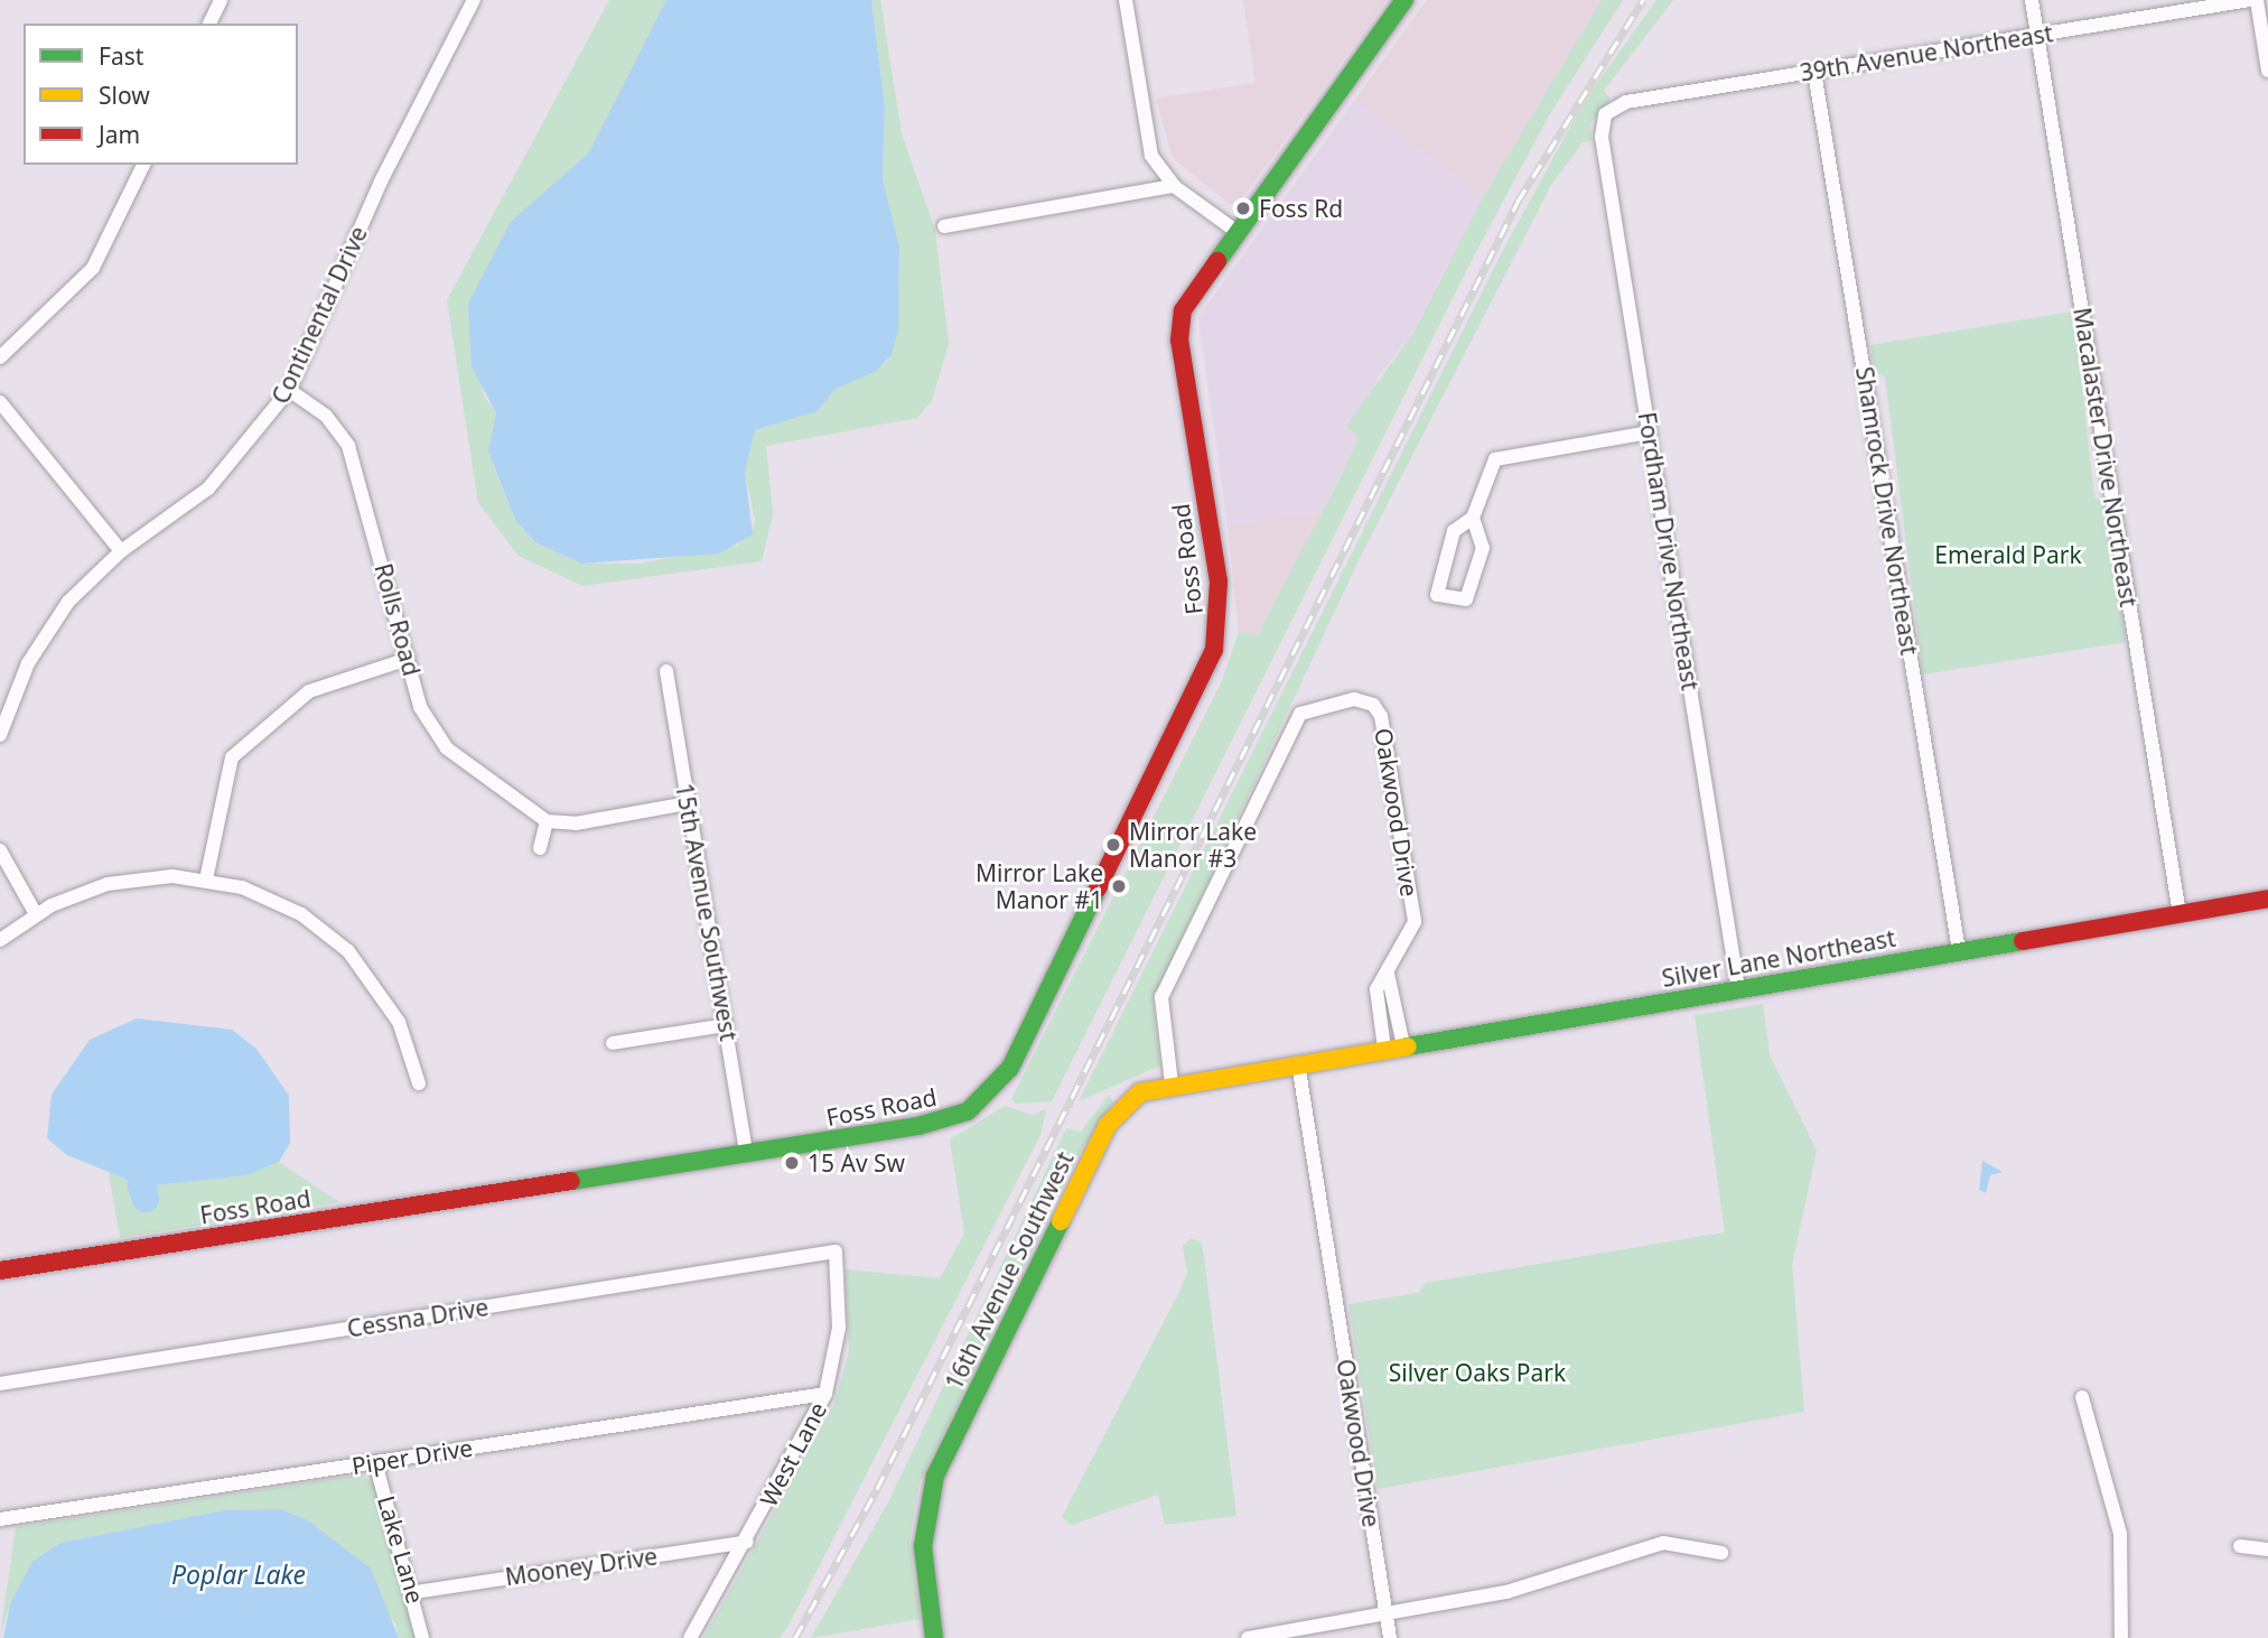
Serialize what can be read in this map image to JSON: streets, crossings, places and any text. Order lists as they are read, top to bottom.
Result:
{
  "streets": {
    "street": [
      "39th Avenue Northeast",
      "Continental Drive",
      "Macalaster Drive Northeast",
      "Shamrock Drive Northeast",
      "Fordham Drive Northeast",
      "Foss Road",
      "Rolls Road",
      "Oakwood Drive",
      "15th Avenue Southwest",
      "Silver Lane Northeast",
      "16th Avenue Southwest",
      "Cessna Drive",
      "West Lane",
      "Piper Drive",
      "Lake Lane",
      "Mooney Drive"
    ]
  },
  "crossings": [
    ["39th Avenue Northeast", "Macalaster Drive Northeast"],
    ["39th Avenue Northeast", "Shamrock Drive Northeast"],
    ["39th Avenue Northeast", "Fordham Drive Northeast"],
    ["Continental Drive", "Rolls Road"],
    ["Macalaster Drive Northeast", "Silver Lane Northeast"],
    ["Shamrock Drive Northeast", "Silver Lane Northeast"],
    ["Fordham Drive Northeast", "Silver Lane Northeast"],
    ["Foss Road", "15th Avenue Southwest"],
    ["Oakwood Drive", "Silver Lane Northeast"],
    ["Oakwood Drive", "16th Avenue Southwest"],
    ["Silver Lane Northeast", "16th Avenue Southwest"],
    ["Cessna Drive", "West Lane"],
    ["West Lane", "Piper Drive"],
    ["West Lane", "Mooney Drive"],
    ["Piper Drive", "Lake Lane"],
    ["Lake Lane", "Mooney Drive"]
  ],
  "water": ["Poplar Lake"],
  "parks": ["Emerald Park", "Silver Oaks Park"],
  "places": [
    "Foss Rd",
    "Mirror Lake Manor #3",
    "Mirror Lake Manor #1",
    "15 Av Sw"
  ],
  "legend": ["Fast", "Slow", "Jam"]
}
